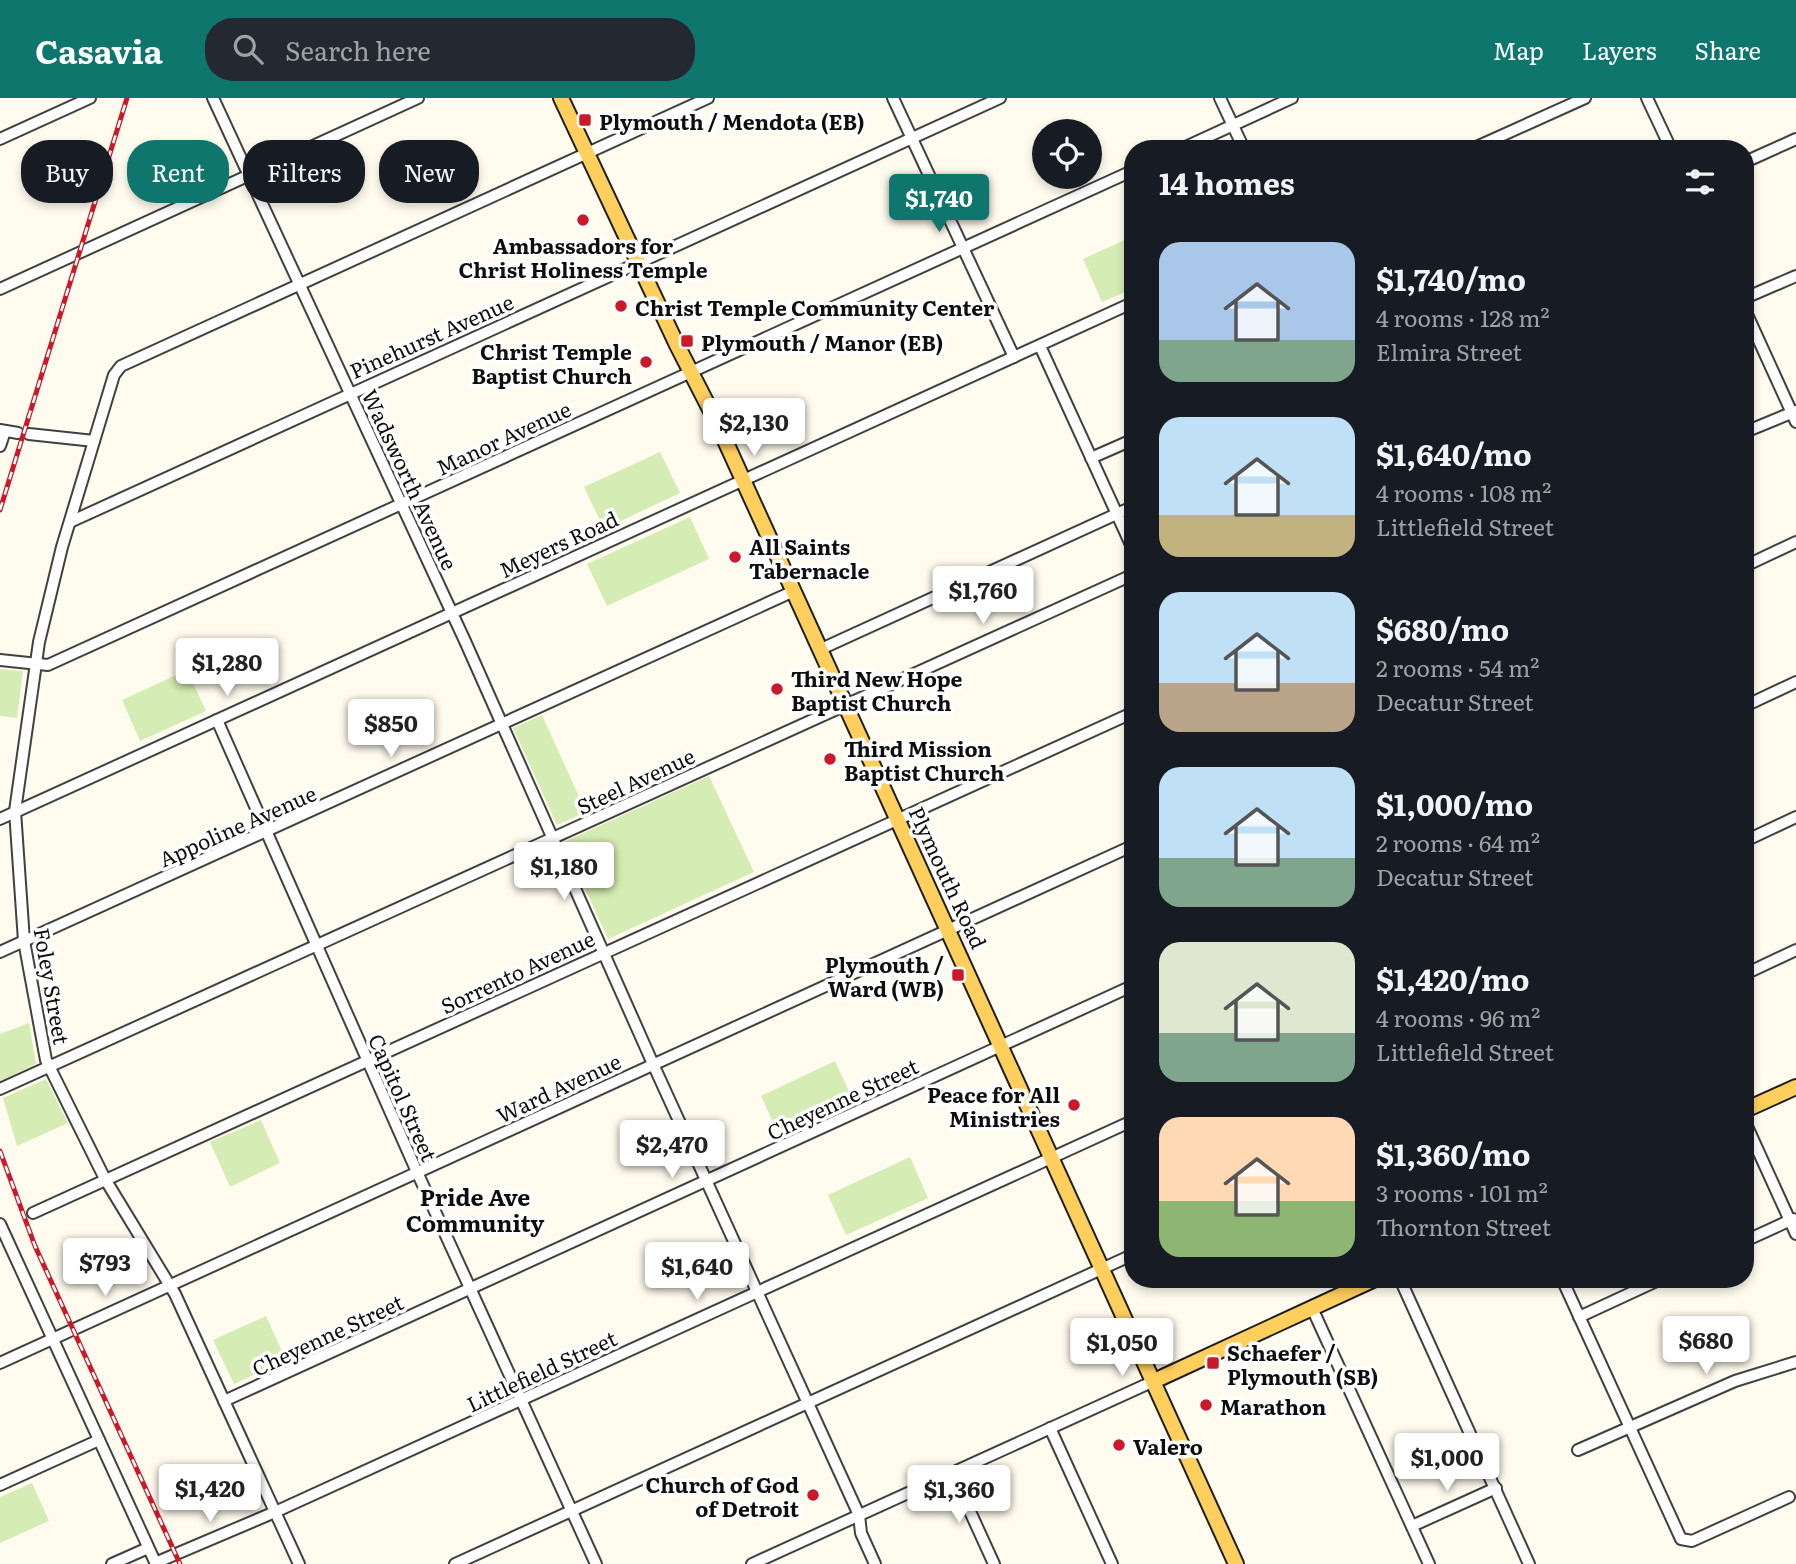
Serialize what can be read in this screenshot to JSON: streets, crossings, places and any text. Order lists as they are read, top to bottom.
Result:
{
  "streets": {
    "main road": ["Plymouth Road"],
    "street": [
      "Pinehurst Avenue",
      "Manor Avenue",
      "Wadsworth Avenue",
      "Meyers Road",
      "Steel Avenue",
      "Appoline Avenue",
      "Sorrento Avenue",
      "Foley Street",
      "Ward Avenue",
      "Capitol Street",
      "Cheyenne Street",
      "Littlefield Street"
    ]
  },
  "crossings": [
    ["Pinehurst Avenue", "Wadsworth Avenue"],
    ["Pinehurst Avenue", "Plymouth Road"],
    ["Pinehurst Avenue", "Foley Street"],
    ["Manor Avenue", "Wadsworth Avenue"],
    ["Manor Avenue", "Plymouth Road"],
    ["Manor Avenue", "Foley Street"],
    ["Wadsworth Avenue", "Meyers Road"],
    ["Wadsworth Avenue", "Steel Avenue"],
    ["Wadsworth Avenue", "Appoline Avenue"],
    ["Wadsworth Avenue", "Sorrento Avenue"],
    ["Wadsworth Avenue", "Foley Street"],
    ["Meyers Road", "Plymouth Road"],
    ["Meyers Road", "Foley Street"],
    ["Meyers Road", "Capitol Street"],
    ["Steel Avenue", "Plymouth Road"],
    ["Steel Avenue", "Foley Street"],
    ["Steel Avenue", "Capitol Street"],
    ["Appoline Avenue", "Plymouth Road"],
    ["Appoline Avenue", "Foley Street"],
    ["Appoline Avenue", "Capitol Street"],
    ["Plymouth Road", "Sorrento Avenue"],
    ["Plymouth Road", "Ward Avenue"],
    ["Plymouth Road", "Cheyenne Street"],
    ["Plymouth Road", "Littlefield Street"],
    ["Sorrento Avenue", "Foley Street"],
    ["Sorrento Avenue", "Capitol Street"],
    ["Foley Street", "Ward Avenue"],
    ["Foley Street", "Cheyenne Street"],
    ["Foley Street", "Littlefield Street"],
    ["Ward Avenue", "Capitol Street"],
    ["Capitol Street", "Cheyenne Street"],
    ["Capitol Street", "Littlefield Street"]
  ],
  "districts": ["Pride Ave Community"],
  "places": {
    "transit": [
      "Plymouth / Mendota (EB)",
      "Plymouth / Manor (EB)",
      "Plymouth / Ward (WB)",
      "Schaefer / Plymouth (SB)"
    ],
    "other": [
      "Ambassadors for Christ Holiness Temple",
      "Christ Temple Community Center",
      "Christ Temple Baptist Church",
      "All Saints Tabernacle",
      "Third New Hope Baptist Church",
      "Third Mission Baptist Church",
      "Peace for All Ministries",
      "Marathon",
      "Valero",
      "Church of God of Detroit"
    ]
  },
  "page": {
    "header": "Casavia",
    "search": "Search here",
    "nav": ["Map", "Layers", "Share"],
    "chip": [
      "Buy",
      "Rent",
      "Filters",
      "New"
    ],
    "heading": "14 homes",
    "price": [
      "$1,740",
      "$2,130",
      "$1,760",
      "$1,280",
      "$850",
      "$1,180",
      "$2,470",
      "$793",
      "$1,640",
      "$680",
      "$1,050",
      "$1,000",
      "$1,420",
      "$1,360"
    ],
    "list": [
      {
        "name": "$1,740/mo",
        "note": "4 rooms · 128 m² · Elmira Street"
      },
      {
        "name": "$1,640/mo",
        "note": "4 rooms · 108 m² · Littlefield Street"
      },
      {
        "name": "$680/mo",
        "note": "2 rooms · 54 m² · Decatur Street"
      },
      {
        "name": "$1,000/mo",
        "note": "2 rooms · 64 m² · Decatur Street"
      },
      {
        "name": "$1,420/mo",
        "note": "4 rooms · 96 m² · Littlefield Street"
      },
      {
        "name": "$1,360/mo",
        "note": "3 rooms · 101 m² · Thornton Street"
      }
    ]
  }
}
